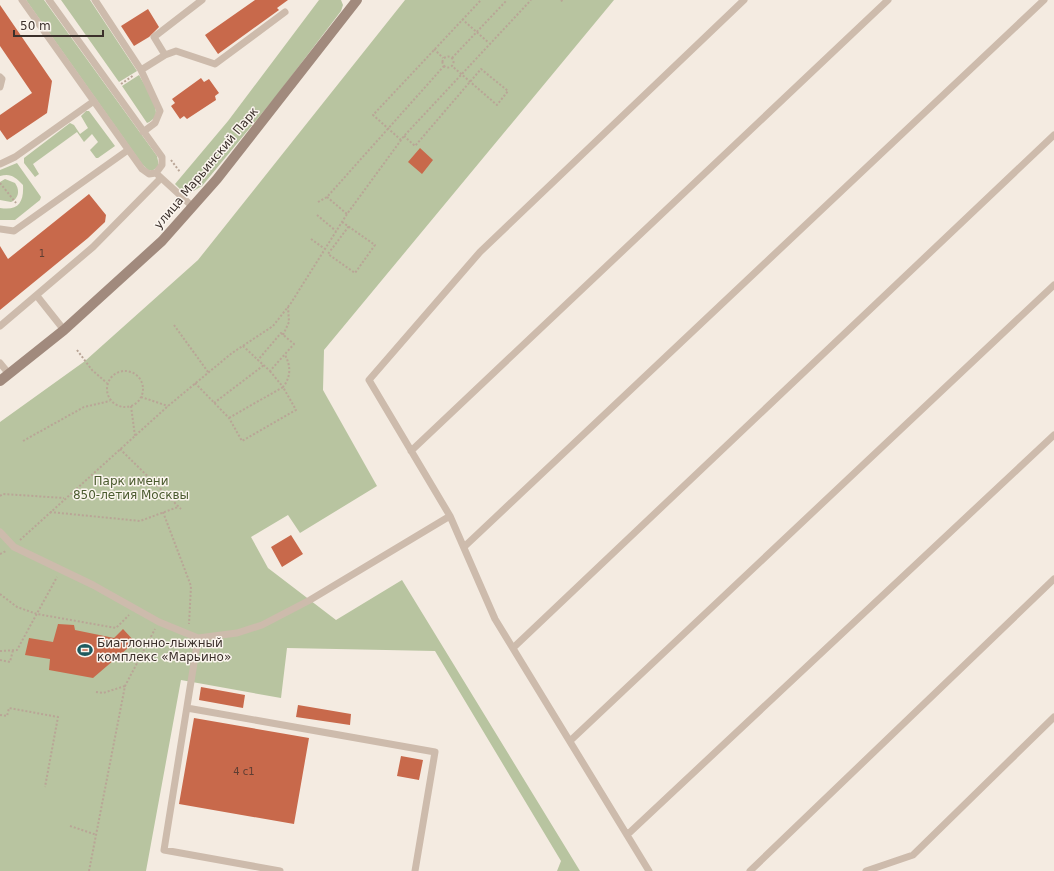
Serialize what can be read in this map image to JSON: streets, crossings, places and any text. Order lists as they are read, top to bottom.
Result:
{
  "streets": {
    "main road": ["улица Марьинский Парк"]
  },
  "parks": ["Парк имени 850-летия Москвы"],
  "places": {
    "sports": ["Биатлонно-лыжный комплекс «Марьино»"]
  },
  "house_numbers": ["1", "4 с1"],
  "scale_bar": "50 m"
}
